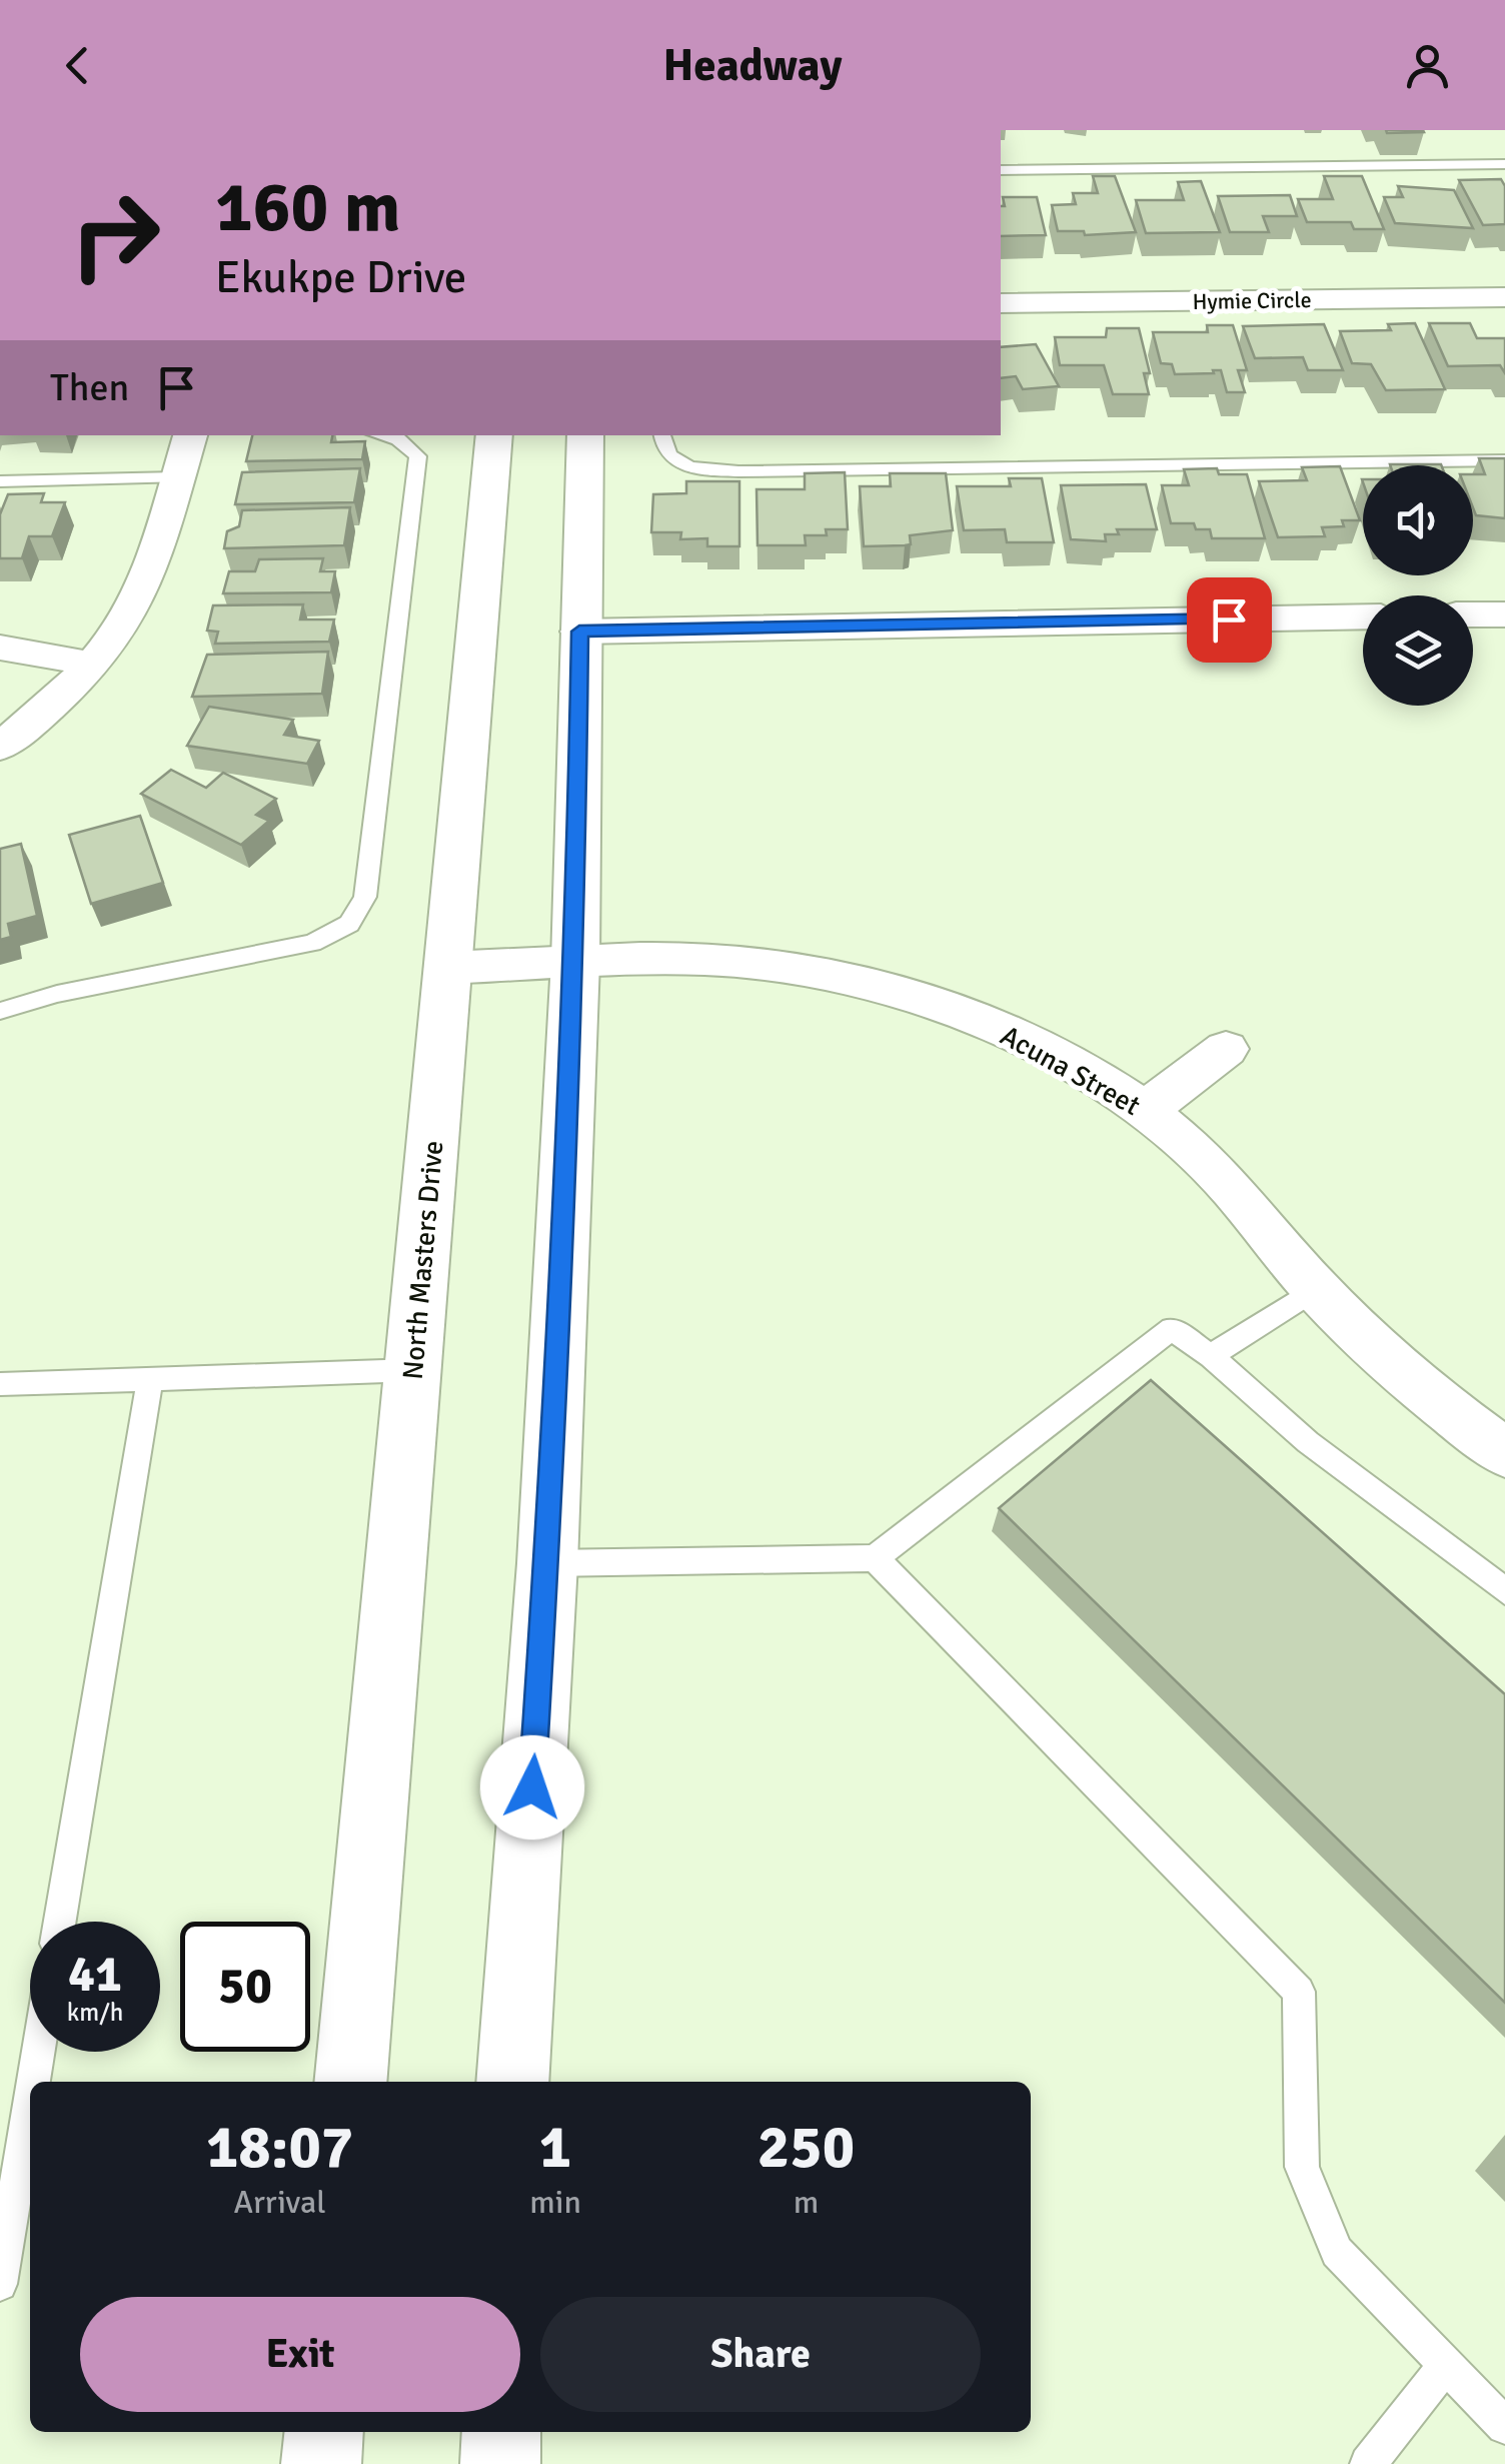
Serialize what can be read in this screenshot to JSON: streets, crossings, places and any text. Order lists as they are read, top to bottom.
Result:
{
  "streets": {
    "main road": ["North Masters Drive"],
    "street": ["Hymie Circle", "Acuna Street"]
  },
  "crossings": [
    ["Acuna Street", "North Masters Drive"]
  ],
  "page": {
    "header": "Headway",
    "turn": ["160 m", "Ekukpe Drive"],
    "then": "Then",
    "speed": "41 km/h",
    "limit": "50",
    "eta": [
      "18:07",
      "Arrival",
      "1",
      "min",
      "250",
      "m"
    ],
    "buttons": ["Exit", "Share"]
  }
}
